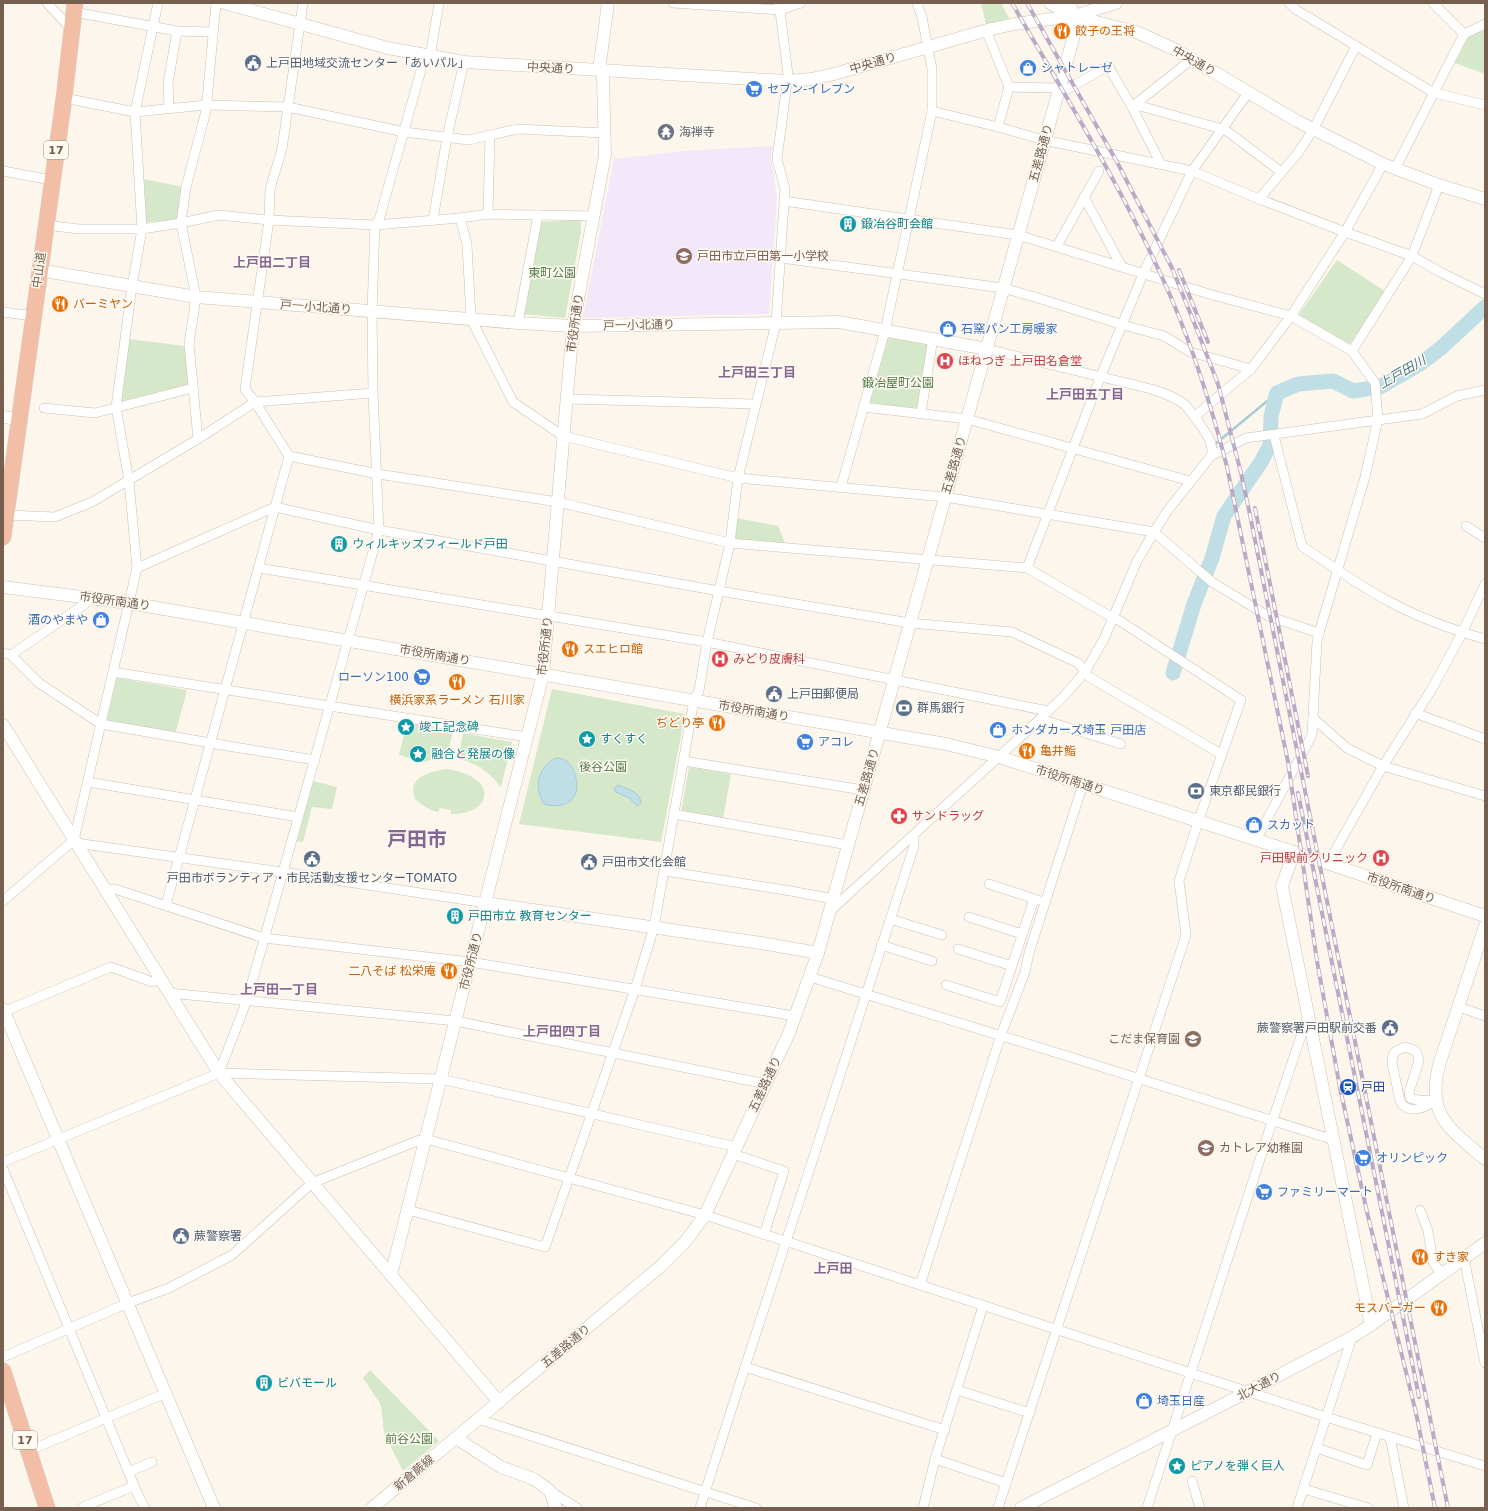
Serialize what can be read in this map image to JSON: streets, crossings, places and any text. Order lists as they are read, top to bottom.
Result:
{
  "streets": {
    "highway": ["17", "中山道"],
    "street": [
      "中央通り",
      "五差路通り",
      "戸一小北通り",
      "市役所通り",
      "市役所南通り",
      "北大通り",
      "新倉蕨線"
    ]
  },
  "crossings": [
    ["中央通り", "五差路通り"],
    ["中央通り", "市役所通り"],
    ["五差路通り", "戸一小北通り"],
    ["五差路通り", "市役所南通り"],
    ["五差路通り", "新倉蕨線"],
    ["中山道", "戸一小北通り"],
    ["戸一小北通り", "市役所通り"],
    ["市役所通り", "市役所南通り"]
  ],
  "districts": [
    "上戸田二丁目",
    "上戸田三丁目",
    "上戸田五丁目",
    "戸田市",
    "上戸田一丁目",
    "上戸田四丁目",
    "上戸田"
  ],
  "water": ["上戸田川"],
  "parks": [
    "東町公園",
    "鍛冶屋町公園",
    "後谷公園",
    "前谷公園"
  ],
  "places": {
    "restaurant": [
      "餃子の王将",
      "バーミヤン",
      "スエヒロ館",
      "横浜家系ラーメン 石川家",
      "ぢどり亭",
      "亀井鮨",
      "二八そば 松栄庵",
      "すき家",
      "モスバーガー"
    ],
    "public building": [
      "上戸田地域交流センター「あいパル」",
      "上戸田郵便局",
      "戸田市ボランティア・市民活動支援センターTOMATO",
      "戸田市文化会館",
      "蕨警察署戸田駅前交番",
      "蕨警察署"
    ],
    "shop": [
      "シャトレーゼ",
      "石窯パン工房暖家",
      "酒のやまや",
      "ホンダカーズ埼玉 戸田店",
      "スカット",
      "埼玉日産"
    ],
    "supermarket": [
      "セブン-イレブン",
      "ローソン100",
      "アコレ",
      "オリンピック",
      "ファミリーマート"
    ],
    "temple": ["海禅寺"],
    "building": [
      "鍛冶谷町会館",
      "ウィルキッズフィールド戸田",
      "戸田市立 教育センター",
      "ビバモール"
    ],
    "school or university": ["戸田市立戸田第一小学校", "こだま保育園", "カトレア幼稚園"],
    "hospital": ["ほねつぎ 上戸田名倉堂", "みどり皮膚科", "戸田駅前クリニック"],
    "bank": ["群馬銀行", "東京都民銀行"],
    "place": [
      "竣工記念碑",
      "すくすく",
      "融合と発展の像",
      "ピアノを弾く巨人"
    ],
    "pharmacy": ["サンドラッグ"],
    "station": ["戸田"]
  }
}
